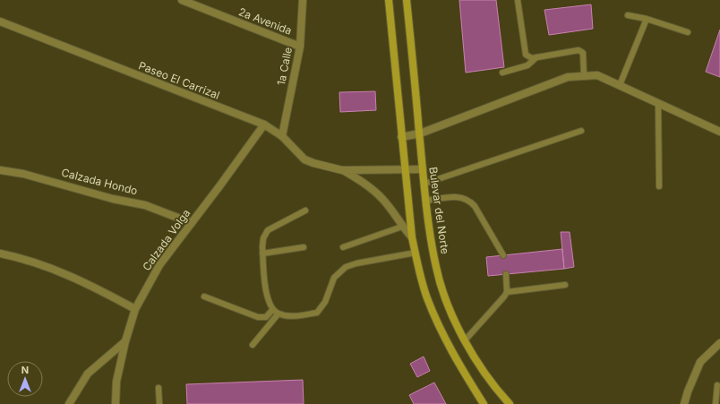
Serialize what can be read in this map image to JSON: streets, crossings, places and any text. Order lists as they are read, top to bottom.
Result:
{
  "streets": {
    "main road": ["Bulevar del Norte"],
    "street": [
      "2a Avenida",
      "1a Calle",
      "Paseo El Carrizal",
      "Calzada Hondo",
      "Calzada Volga"
    ]
  },
  "crossings": [
    ["2a Avenida", "1a Calle"],
    ["1a Calle", "Paseo El Carrizal"],
    ["Paseo El Carrizal", "Bulevar del Norte"],
    ["Paseo El Carrizal", "Calzada Volga"],
    ["Calzada Hondo", "Calzada Volga"]
  ],
  "north": "top"
}
